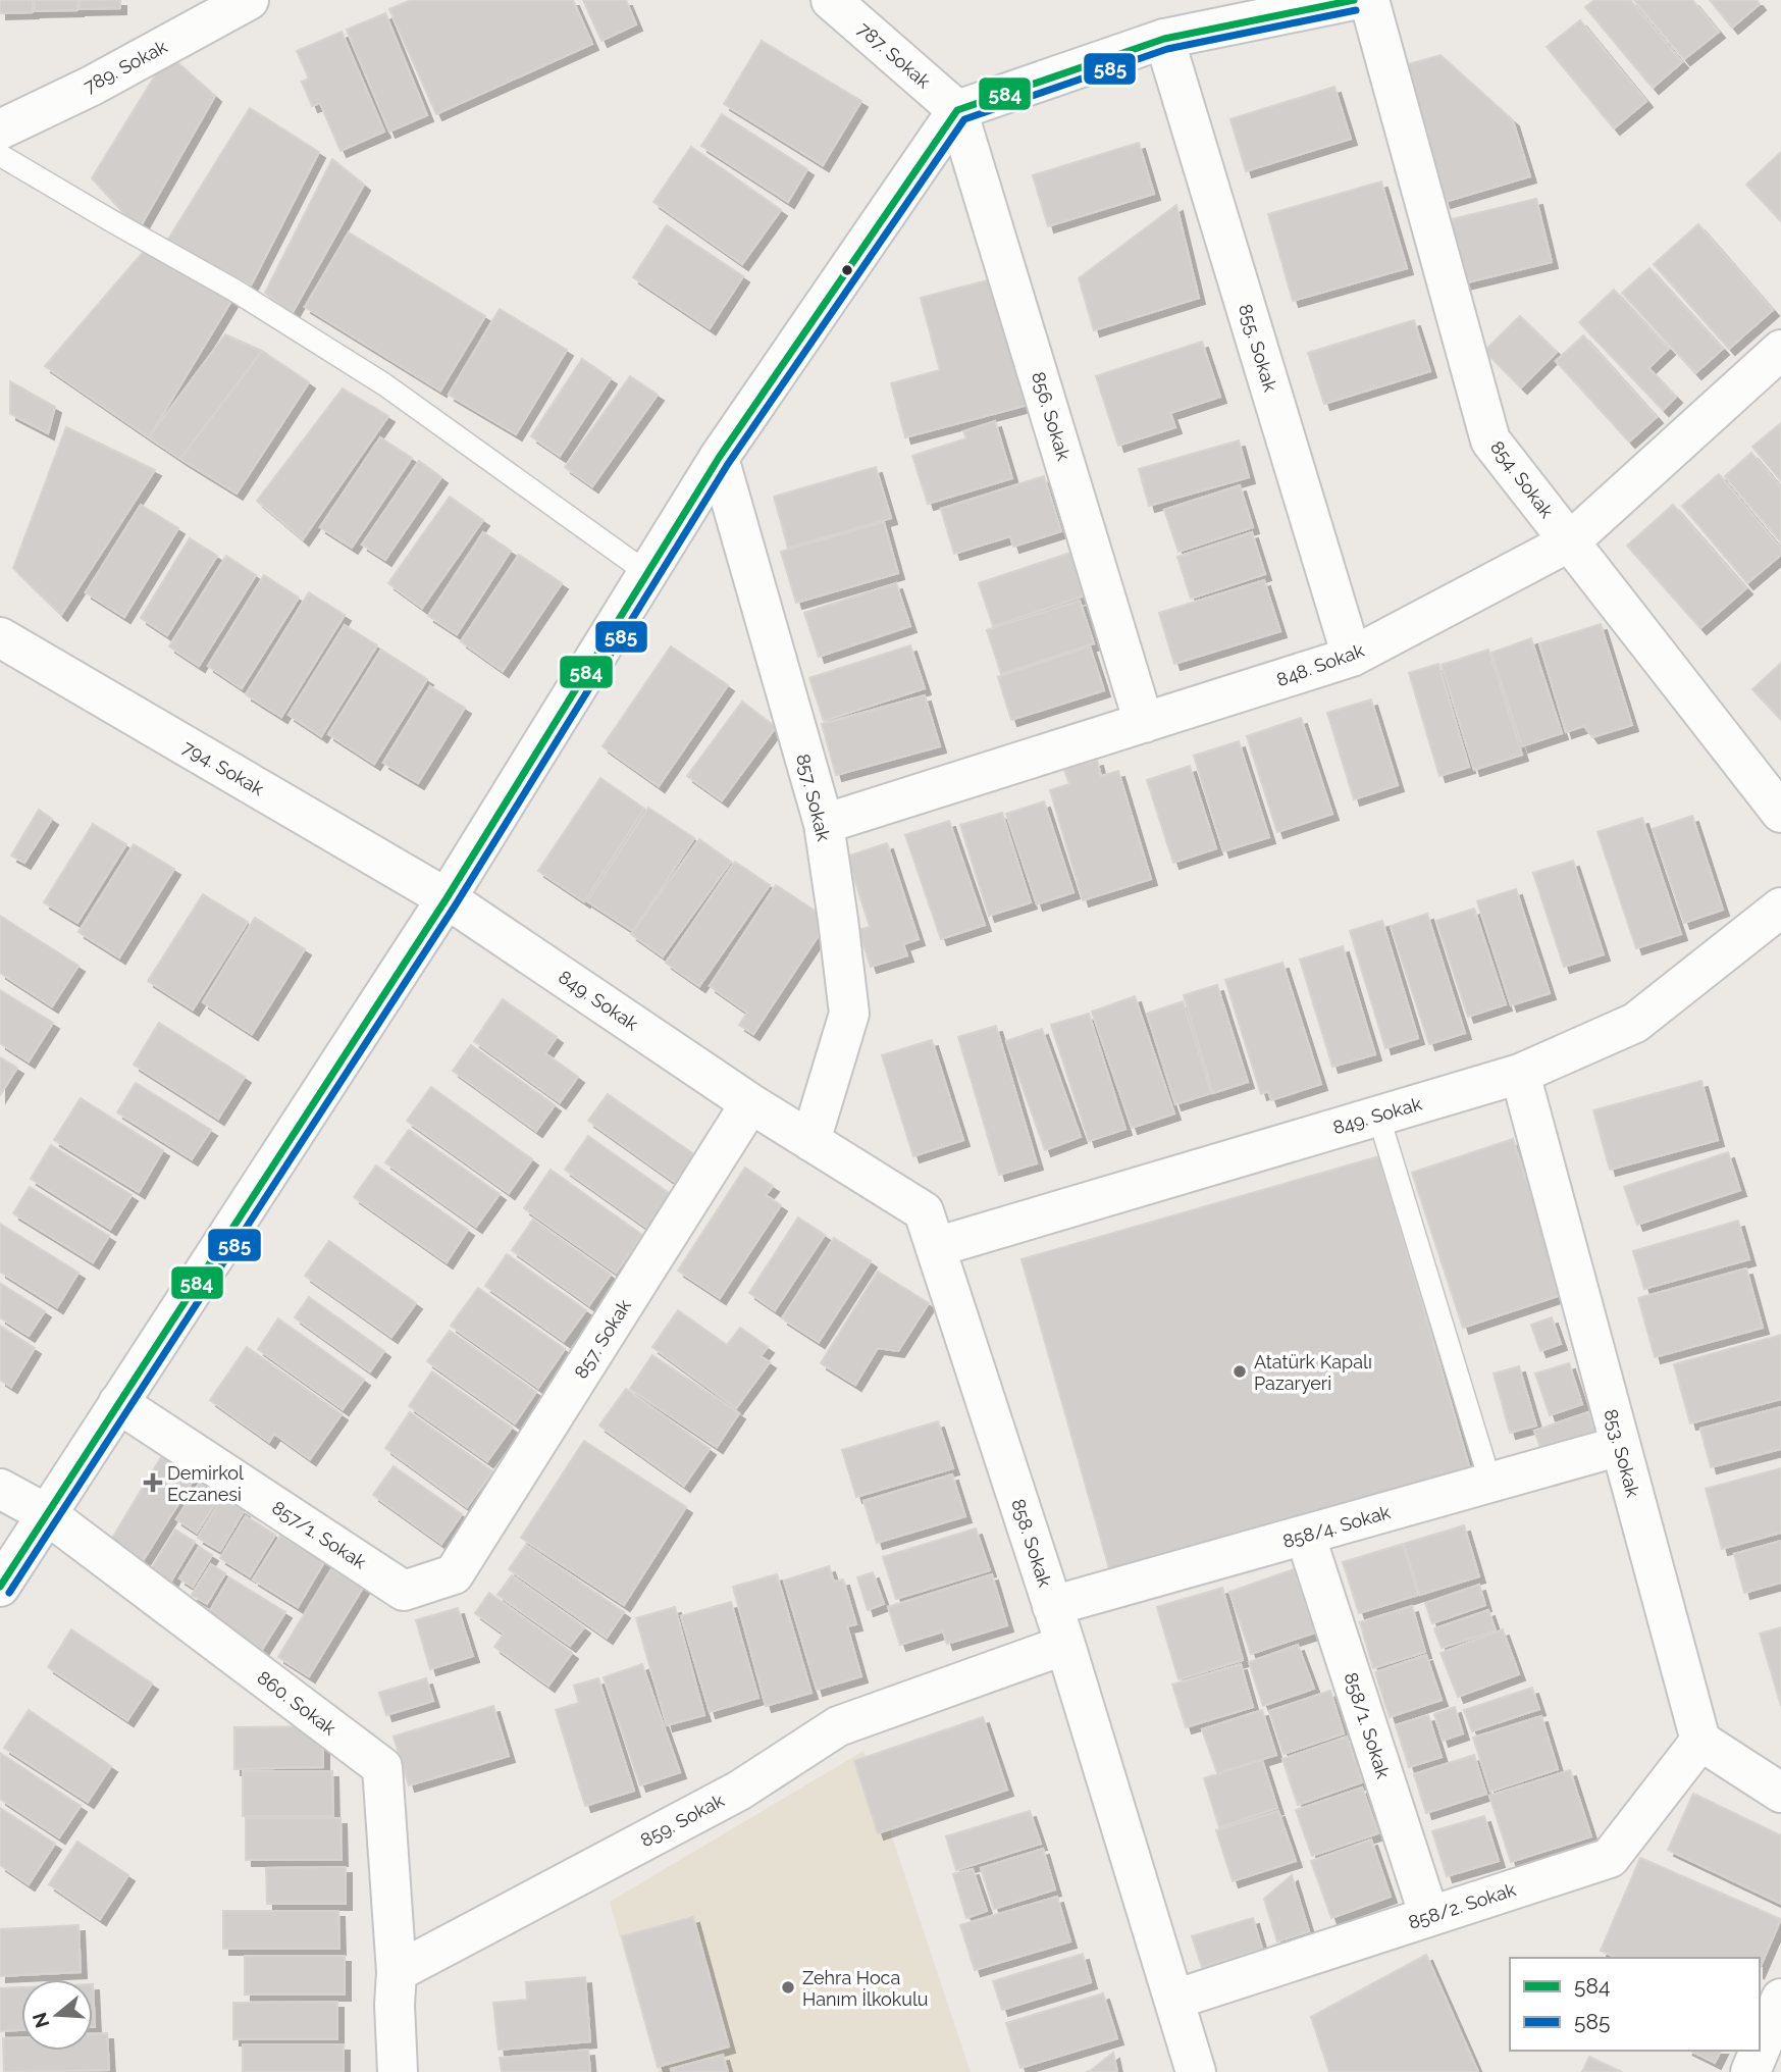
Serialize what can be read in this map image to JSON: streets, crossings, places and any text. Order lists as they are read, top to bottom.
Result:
{
  "streets": {
    "street": [
      "787. Sokak",
      "789. Sokak",
      "855. Sokak",
      "856. Sokak",
      "854. Sokak",
      "848. Sokak",
      "794. Sokak",
      "857. Sokak",
      "849. Sokak",
      "853. Sokak",
      "858/4. Sokak",
      "857/1. Sokak",
      "858. Sokak",
      "860. Sokak",
      "858/1. Sokak",
      "859. Sokak",
      "858/2. Sokak"
    ]
  },
  "crossings": [
    ["787. Sokak", "856. Sokak"],
    ["855. Sokak", "848. Sokak"],
    ["856. Sokak", "848. Sokak"],
    ["854. Sokak", "848. Sokak"],
    ["848. Sokak", "857. Sokak"],
    ["794. Sokak", "849. Sokak"],
    ["857. Sokak", "849. Sokak"],
    ["857. Sokak", "857/1. Sokak"],
    ["857. Sokak", "858. Sokak"],
    ["849. Sokak", "853. Sokak"],
    ["849. Sokak", "858. Sokak"],
    ["853. Sokak", "858/4. Sokak"],
    ["853. Sokak", "858/2. Sokak"],
    ["858/4. Sokak", "858. Sokak"],
    ["858/4. Sokak", "858/1. Sokak"],
    ["858. Sokak", "859. Sokak"],
    ["858. Sokak", "858/2. Sokak"],
    ["860. Sokak", "859. Sokak"],
    ["858/1. Sokak", "858/2. Sokak"]
  ],
  "places": {
    "other": ["Atatürk Kapalı Pazaryeri", "Zehra Hoca Hanım İlkokulu"],
    "health": ["Demirkol Eczanesi"]
  },
  "lines": ["transit line 584", "transit line 585"],
  "legend": ["584", "585"],
  "north": "left"
}
